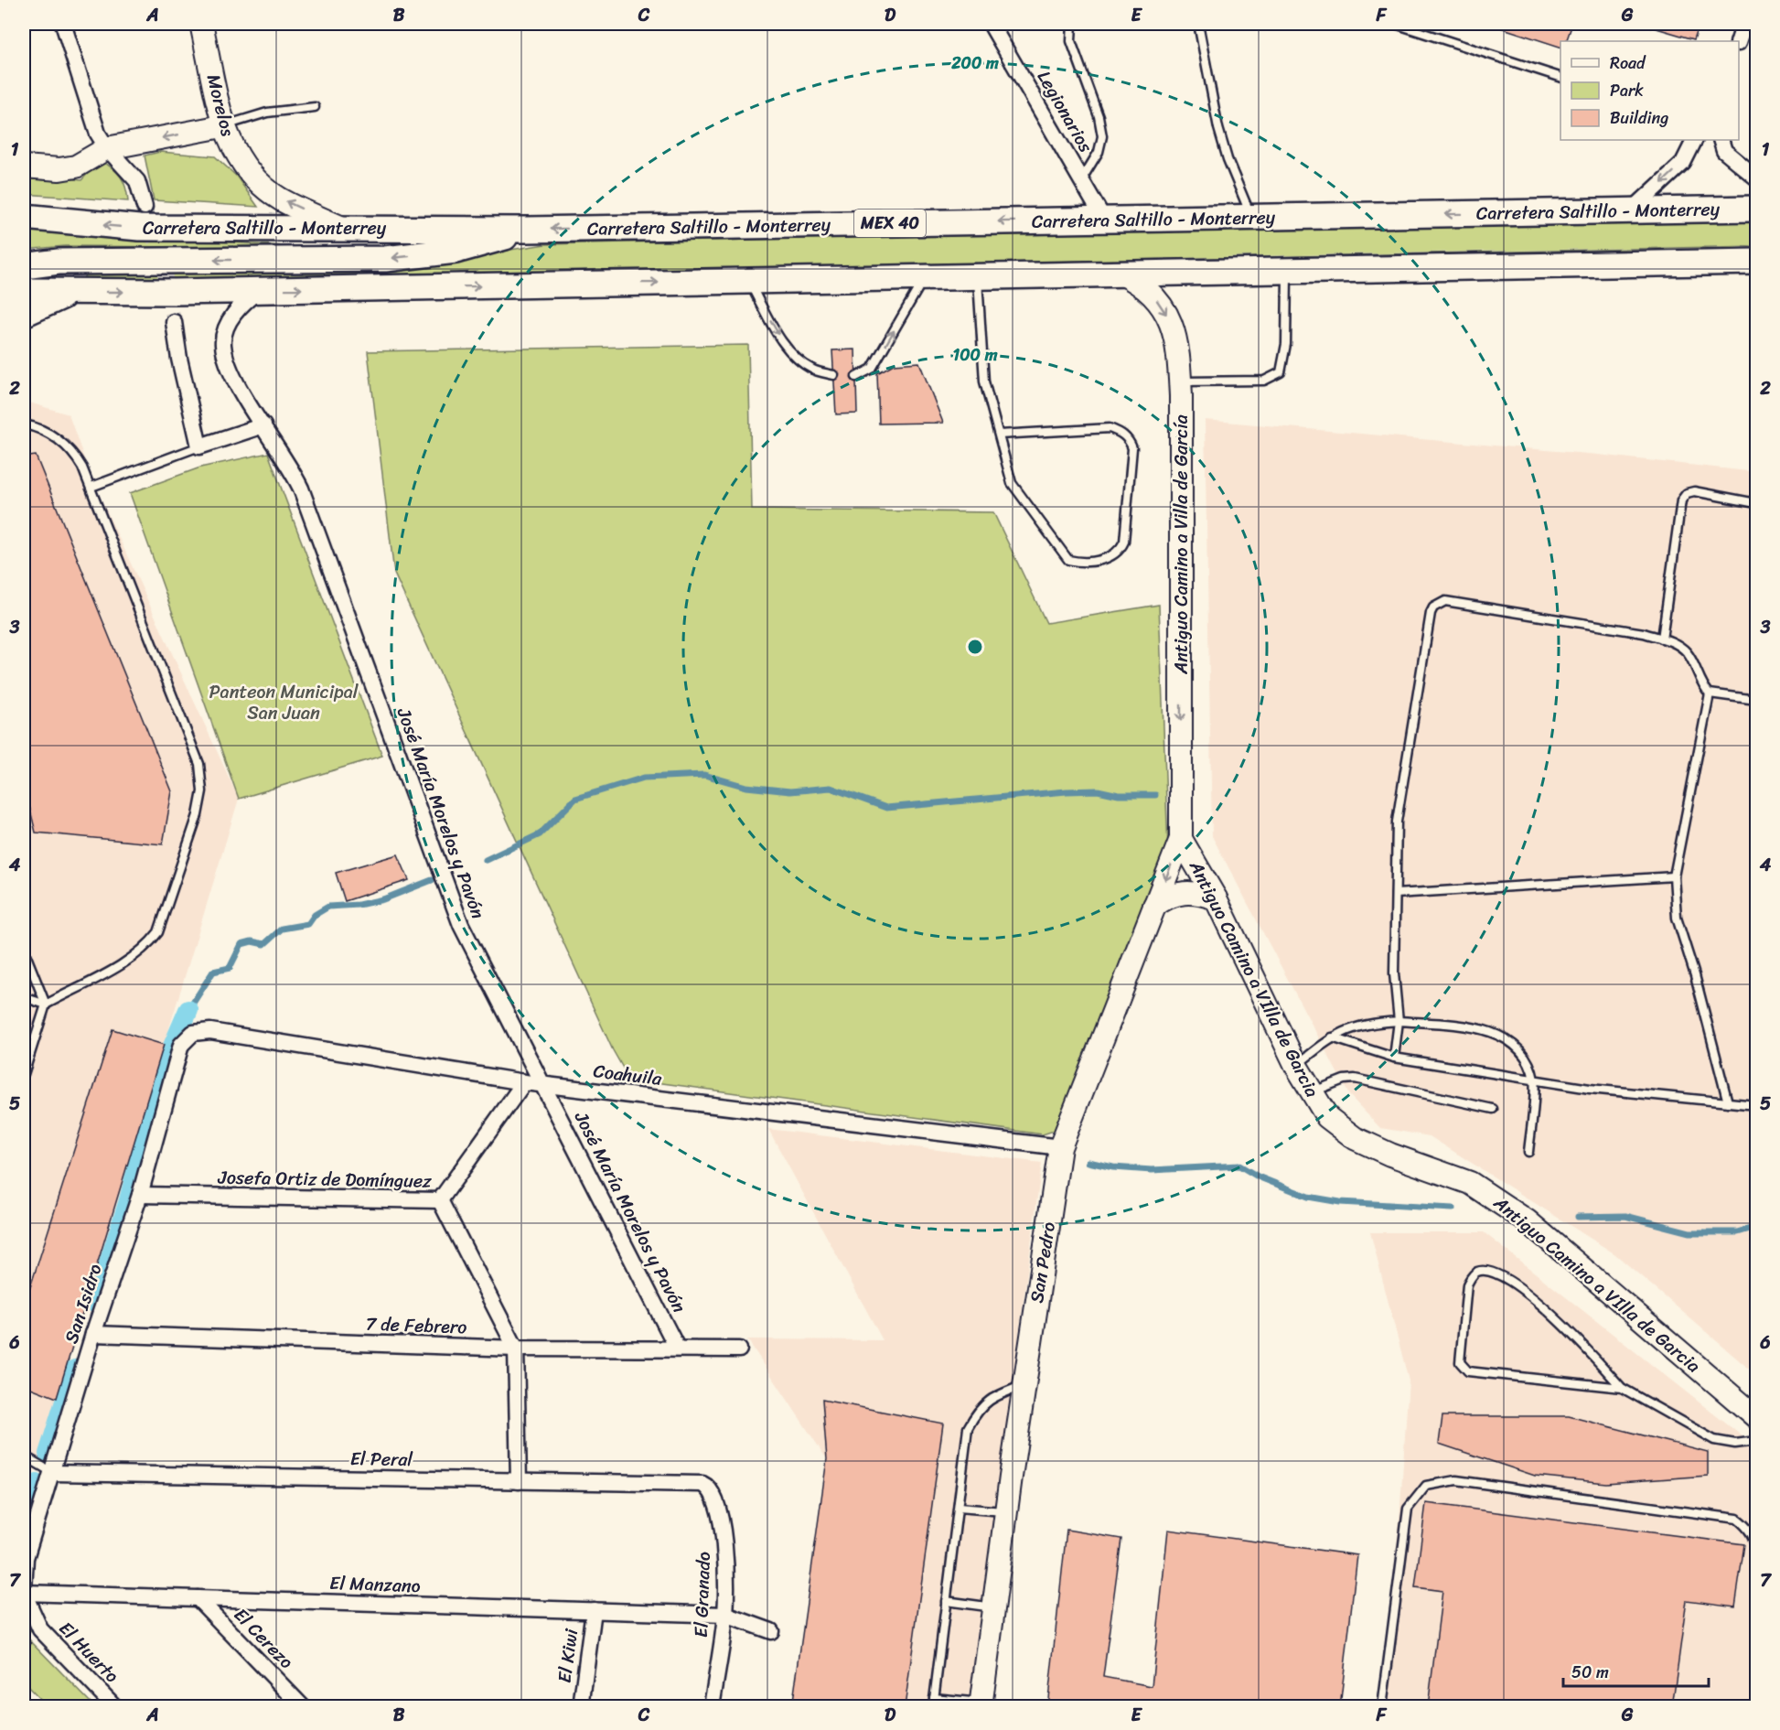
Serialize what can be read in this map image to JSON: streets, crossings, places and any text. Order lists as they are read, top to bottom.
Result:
{
  "streets": {
    "main road": [
      "Morelos",
      "Carretera Saltillo - Monterrey",
      "MEX 40",
      "Antiguo Camino a Villa de García",
      "Antiguo Camino a VIlla de Garcia",
      "San Pedro"
    ],
    "street": [
      "Legionarios",
      "José María Morelos y Pavón",
      "Coahuila",
      "Josefa Ortiz de Domínguez",
      "San Isidro",
      "7 de Febrero",
      "El Peral",
      "El Manzano",
      "El Granado",
      "El Cerezo",
      "El Huerto",
      "El Kiwi"
    ]
  },
  "crossings": [
    ["Morelos", "Carretera Saltillo - Monterrey"],
    ["Legionarios", "Carretera Saltillo - Monterrey"],
    ["Antiguo Camino a Villa de García", "Antiguo Camino a VIlla de Garcia"],
    ["Antiguo Camino a Villa de García", "San Pedro"],
    ["José María Morelos y Pavón", "Coahuila"],
    ["José María Morelos y Pavón", "7 de Febrero"],
    ["Antiguo Camino a VIlla de Garcia", "San Pedro"],
    ["Coahuila", "San Pedro"],
    ["Coahuila", "San Isidro"],
    ["Josefa Ortiz de Domínguez", "San Isidro"],
    ["Josefa Ortiz de Domínguez", "7 de Febrero"],
    ["Josefa Ortiz de Domínguez", "El Peral"],
    ["San Isidro", "7 de Febrero"],
    ["San Isidro", "El Peral"],
    ["San Isidro", "El Manzano"],
    ["San Isidro", "El Huerto"],
    ["El Peral", "El Granado"],
    ["El Manzano", "El Granado"],
    ["El Manzano", "El Cerezo"],
    ["El Manzano", "El Huerto"],
    ["El Manzano", "El Kiwi"]
  ],
  "one_way": ["Morelos", "Antiguo Camino a Villa de García"],
  "parks": ["Panteon Municipal San Juan"],
  "legend": ["Road", "Park", "Building"],
  "scale_bar": "50 m",
  "grid": {
    "columns": [
      "A",
      "B",
      "C",
      "D",
      "E",
      "F",
      "G"
    ],
    "rows": [
      "1",
      "2",
      "3",
      "4",
      "5",
      "6",
      "7"
    ]
  },
  "rings": ["200 m", "100 m"]
}
